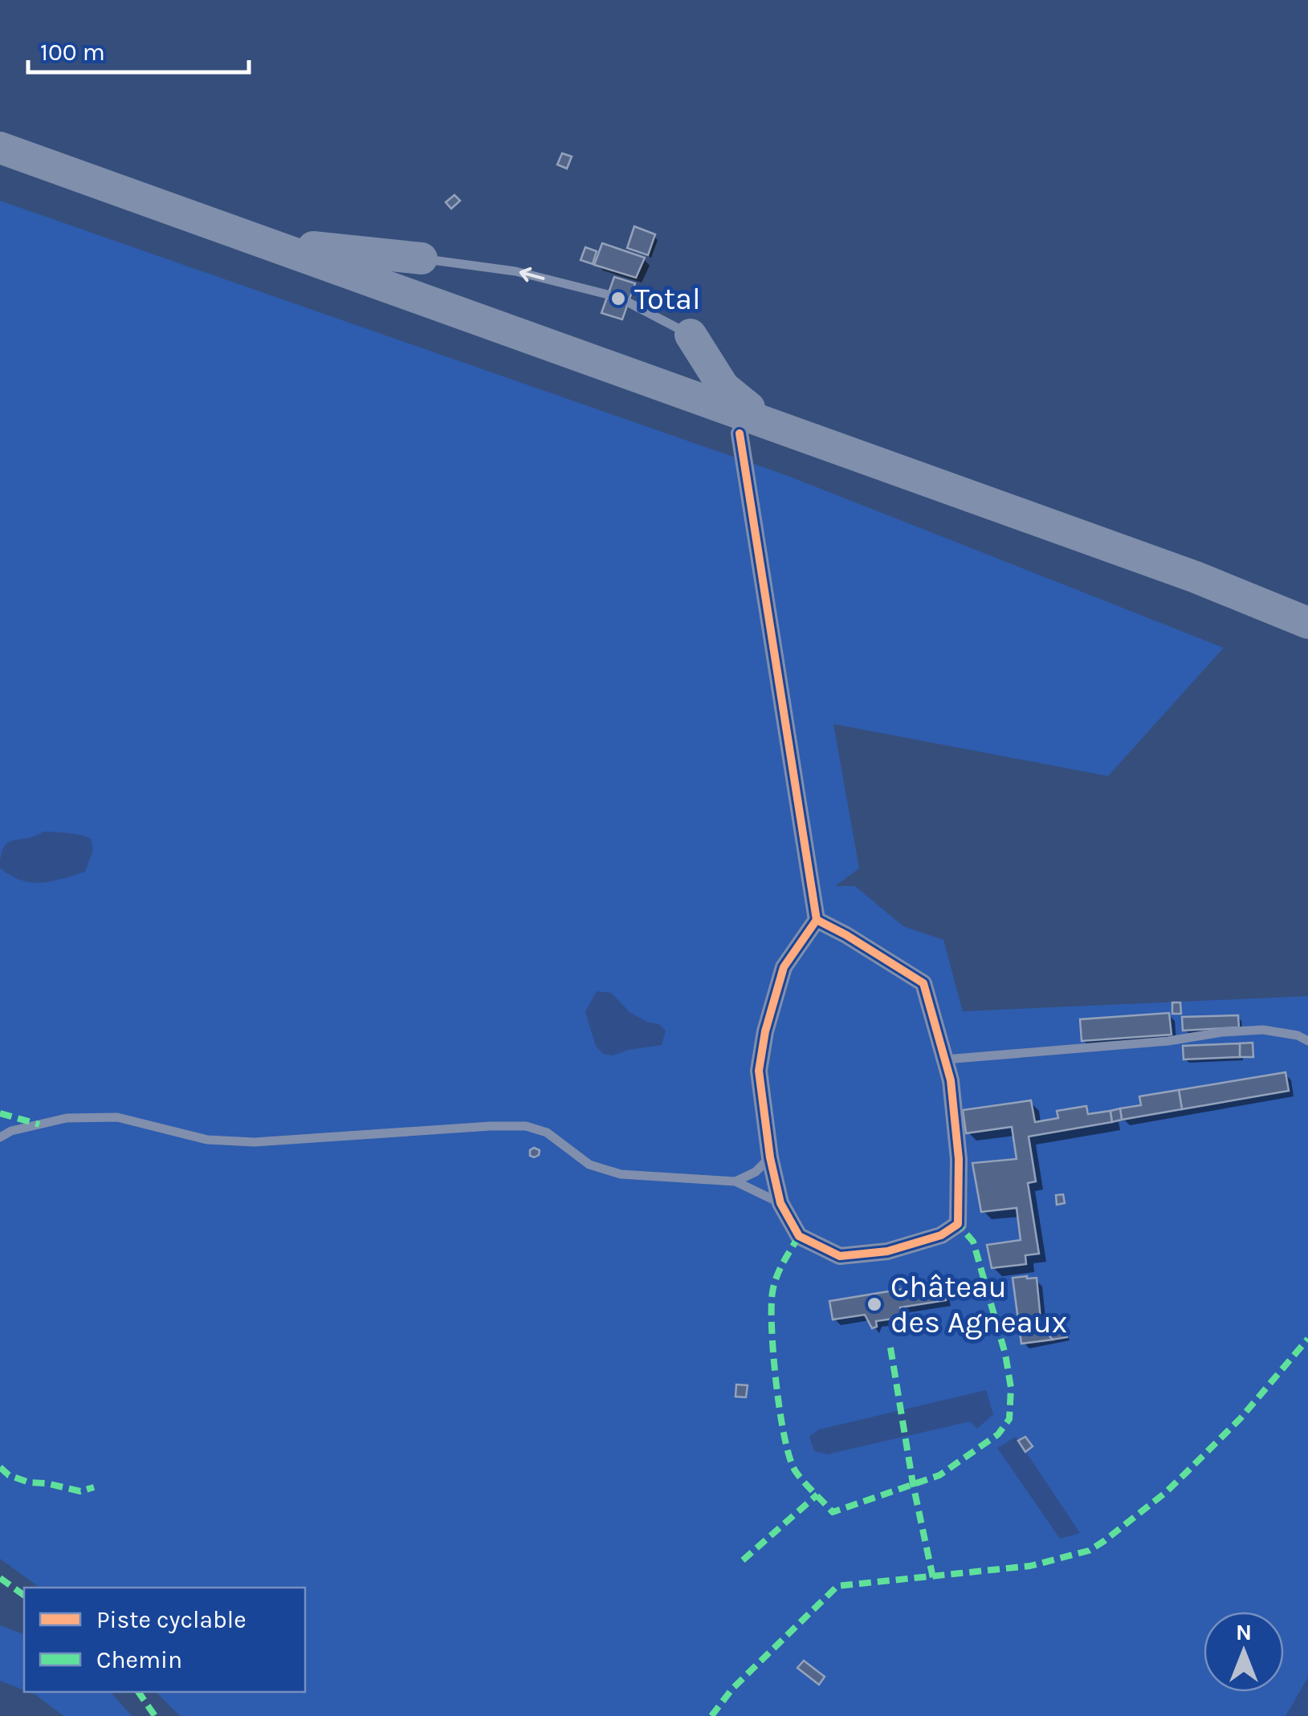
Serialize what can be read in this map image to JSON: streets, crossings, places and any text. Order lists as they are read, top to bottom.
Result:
{
  "places": ["Total", "Château des Agneaux"],
  "legend": ["Piste cyclable", "Chemin"],
  "scale_bar": "100 m",
  "north": "top"
}
